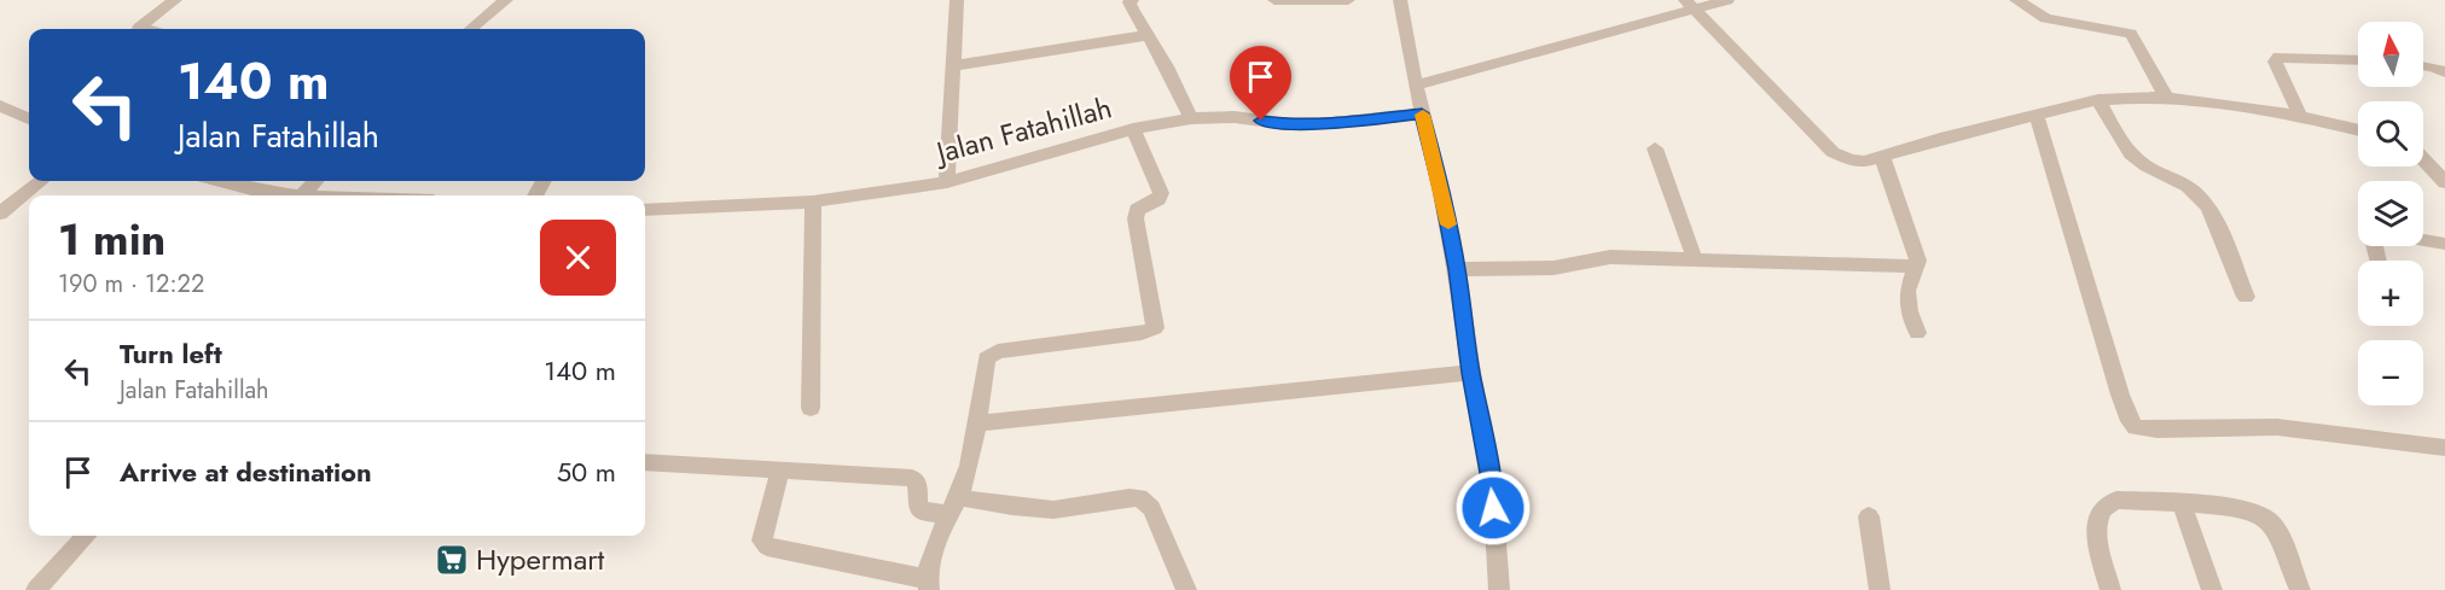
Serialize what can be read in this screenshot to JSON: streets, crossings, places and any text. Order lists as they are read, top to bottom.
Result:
{
  "streets": {
    "street": ["Jalan Fatahillah"]
  },
  "places": {
    "supermarket": ["Hypermart"]
  },
  "north": "top",
  "page": {
    "map_buttons": ["+", "−"],
    "turn": ["140 m", "Jalan Fatahillah"],
    "heading": ["1 min", "190 m · 12:22"],
    "list": [
      {
        "name": "Turn left",
        "note": "Jalan Fatahillah",
        "value": "140 m"
      },
      {
        "name": "Arrive at destination",
        "value": "50 m"
      }
    ]
  }
}
